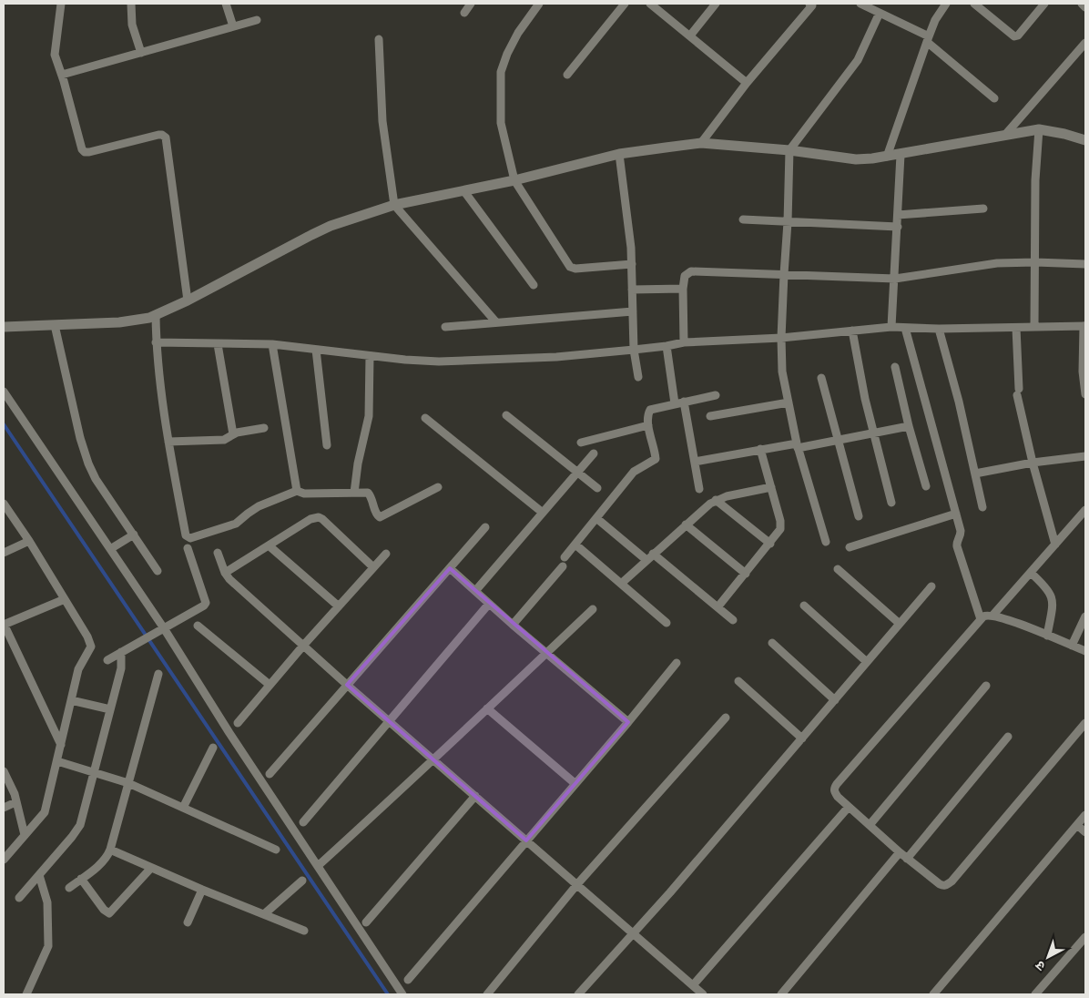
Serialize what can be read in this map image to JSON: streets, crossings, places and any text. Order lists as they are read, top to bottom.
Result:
{
  "north": "bottom left"
}
